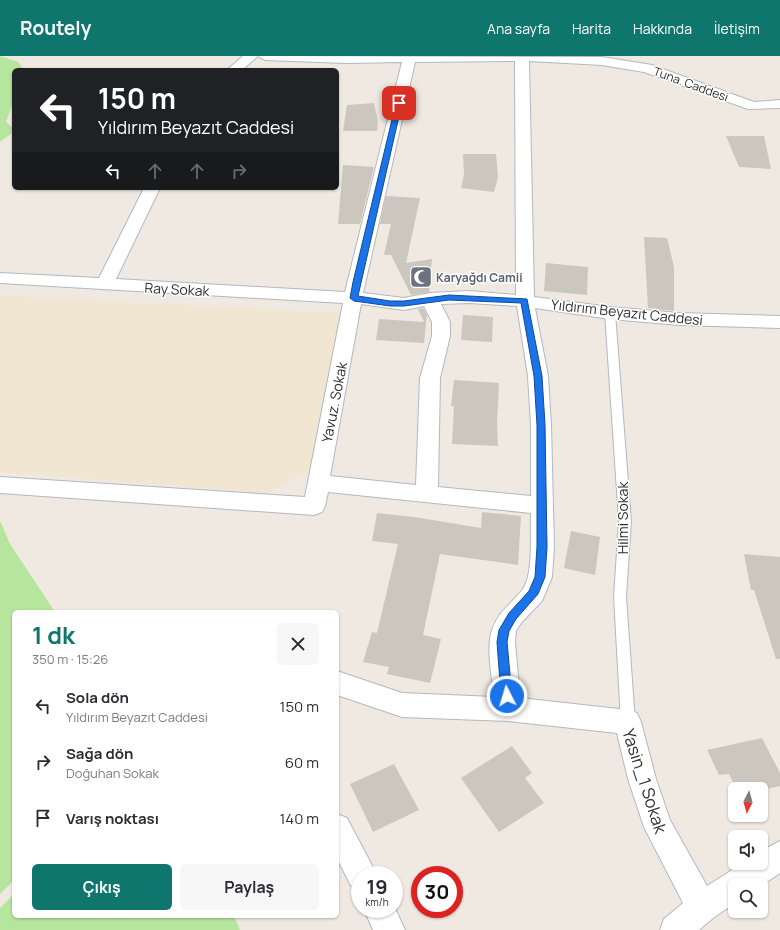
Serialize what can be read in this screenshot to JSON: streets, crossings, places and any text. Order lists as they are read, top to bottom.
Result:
{
  "streets": {
    "street": [
      "Tuna. Caddesi",
      "Ray Sokak",
      "Yıldırım Beyazıt Caddesi",
      "Yavuz. Sokak",
      "Yasin_1 Sokak"
    ],
    "lane": ["Hilmi Sokak"]
  },
  "crossings": [
    ["Tuna. Caddesi", "Yavuz. Sokak"],
    ["Ray Sokak", "Yıldırım Beyazıt Caddesi"],
    ["Ray Sokak", "Yavuz. Sokak"],
    ["Yıldırım Beyazıt Caddesi", "Yavuz. Sokak"],
    ["Yıldırım Beyazıt Caddesi", "Hilmi Sokak"],
    ["Hilmi Sokak", "Yasin_1 Sokak"]
  ],
  "places": {
    "mosque": ["Karyağdı Camii"]
  },
  "north": "bottom",
  "page": {
    "header": "Routely",
    "nav": [
      "Ana sayfa",
      "Harita",
      "Hakkında",
      "İletişim"
    ],
    "turn": ["150 m", "Yıldırım Beyazıt Caddesi"],
    "heading": ["1 dk", "350 m · 15:26"],
    "list": [
      {
        "name": "Sola dön",
        "note": "Yıldırım Beyazıt Caddesi",
        "value": "150 m"
      },
      {
        "name": "Sağa dön",
        "note": "Doğuhan Sokak",
        "value": "60 m"
      },
      {
        "name": "Varış noktası",
        "value": "140 m"
      }
    ],
    "buttons": ["Çıkış", "Paylaş"],
    "speed": "19 km/h",
    "limit": "30"
  }
}
